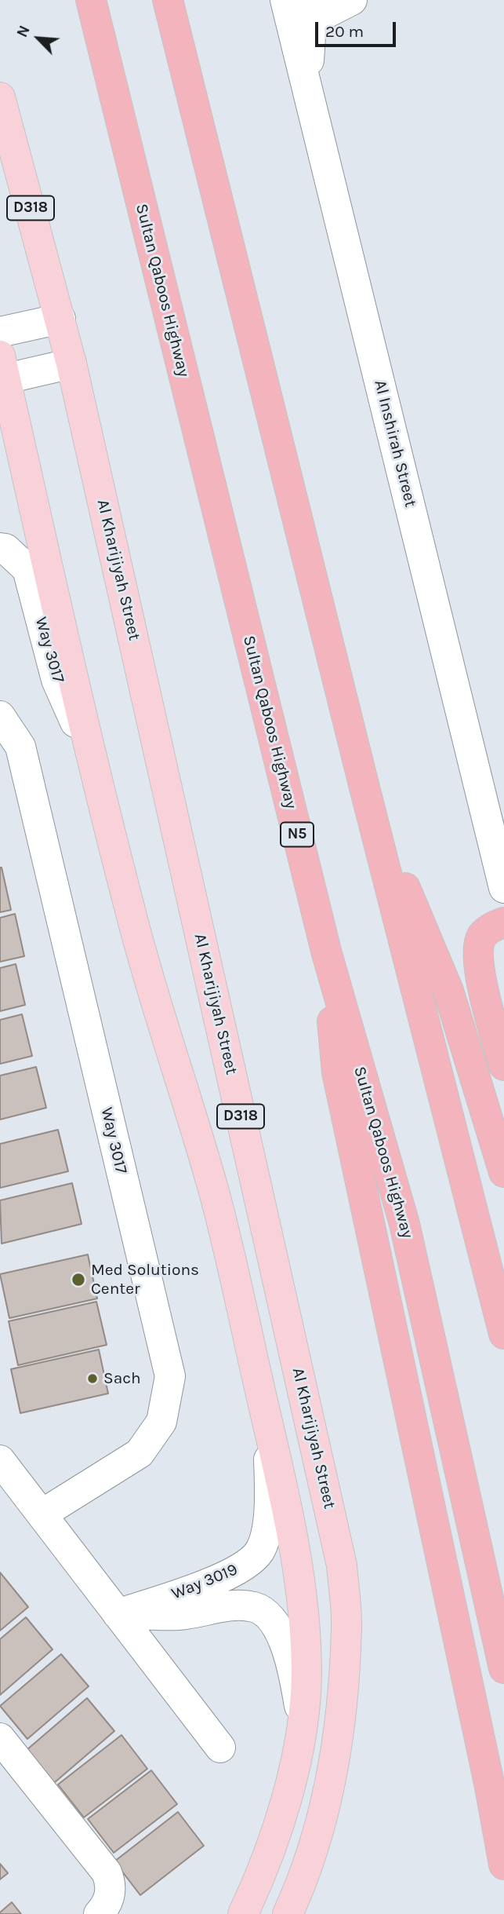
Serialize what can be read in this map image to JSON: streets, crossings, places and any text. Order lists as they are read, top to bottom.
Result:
{
  "streets": {
    "highway": ["Sultan Qaboos Highway", "N5"],
    "main road": ["D318", "Al Kharijiyah Street"],
    "street": ["Al Inshirah Street", "Way 3017", "Way 3019"]
  },
  "crossings": [
    ["D318", "Way 3017"],
    ["D318", "Way 3019"]
  ],
  "places": ["Med Solutions Center", "Sach"],
  "scale_bar": "20 m",
  "north": "top left"
}
